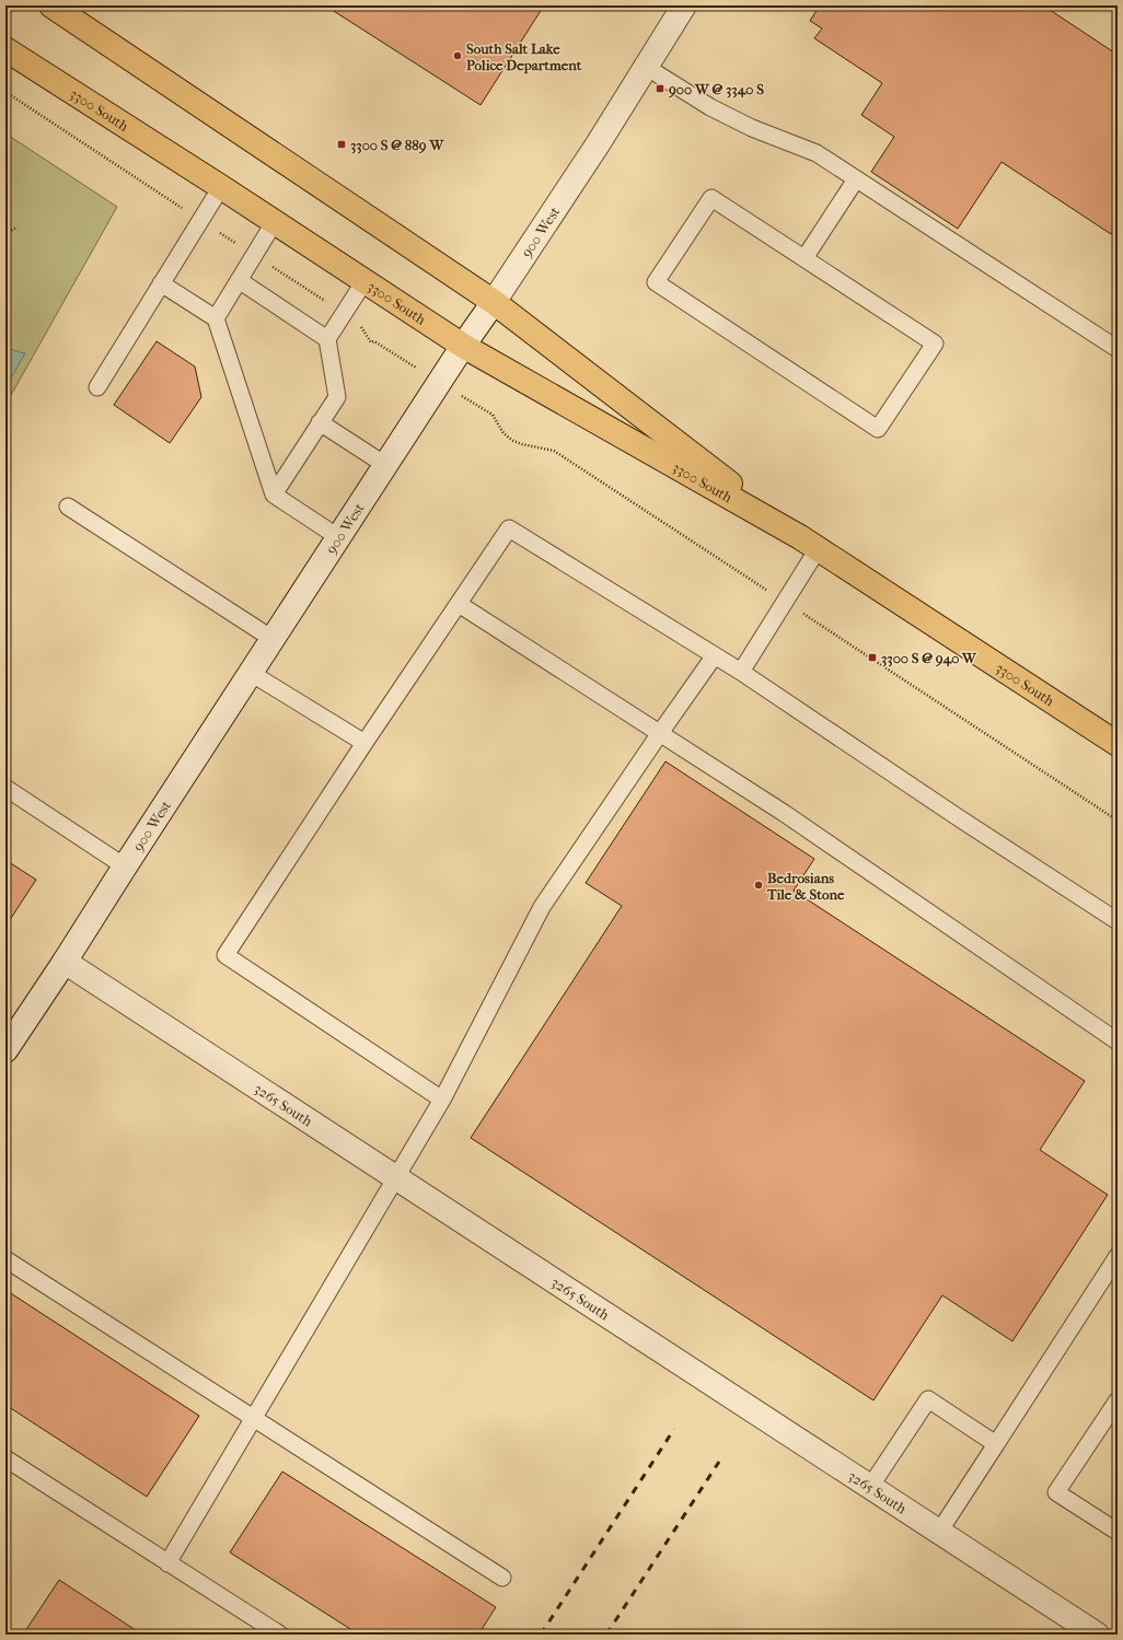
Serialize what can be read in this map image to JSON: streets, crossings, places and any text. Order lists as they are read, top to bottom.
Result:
{
  "streets": {
    "main road": ["3300 South"],
    "street": ["900 West", "3265 South"]
  },
  "crossings": [
    ["3300 South", "900 West"],
    ["900 West", "3265 South"]
  ],
  "places": {
    "other": ["South Salt Lake Police Department", "Bedrosians Tile & Stone"],
    "transit": ["900 W @ 3340 S", "3300 S @ 889 W", "3300 S @ 940 W"]
  }
}
